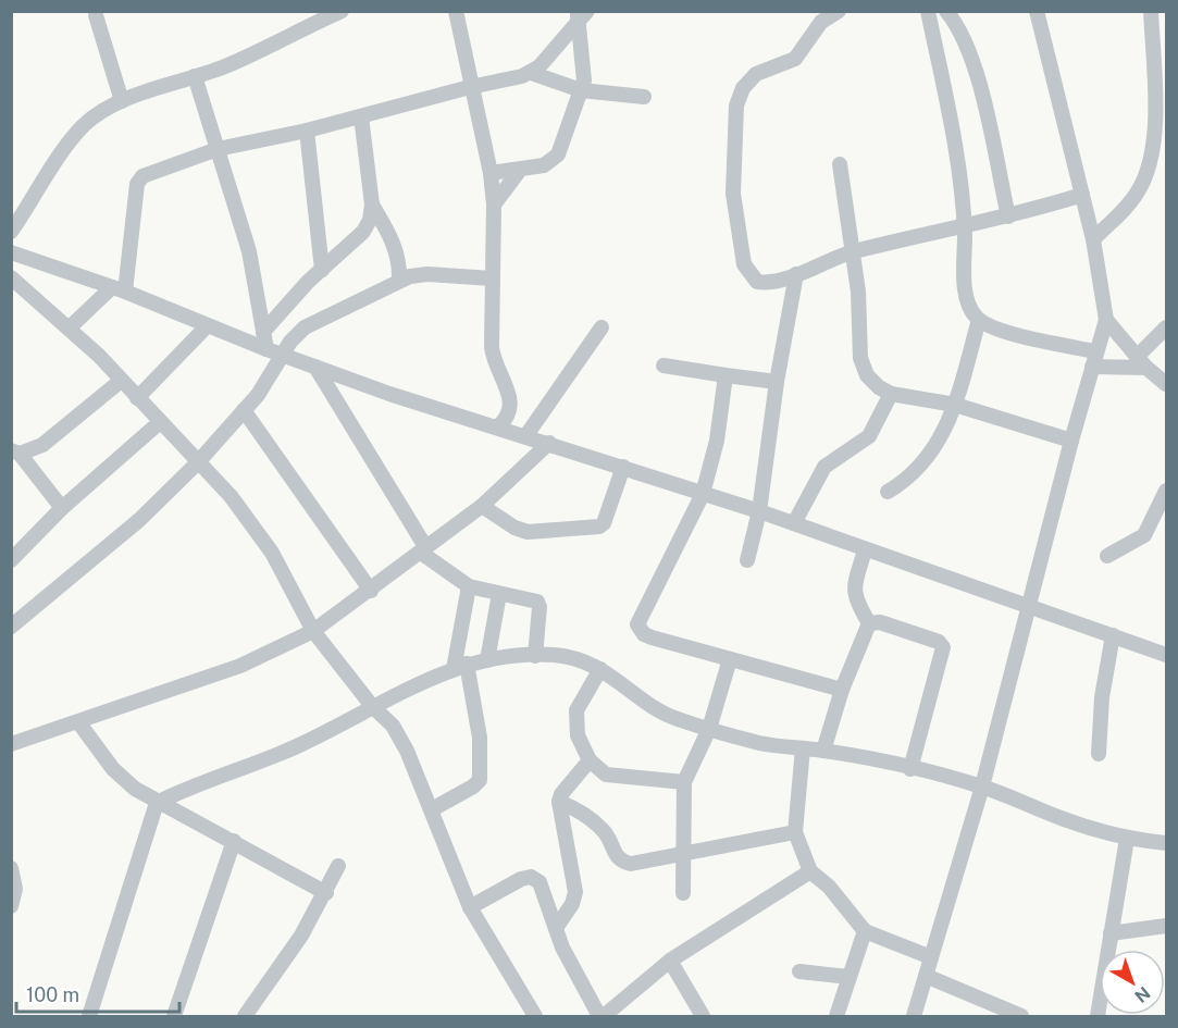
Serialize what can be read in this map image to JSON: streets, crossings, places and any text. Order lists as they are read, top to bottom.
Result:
{
  "scale_bar": "100 m",
  "north": "bottom right"
}
